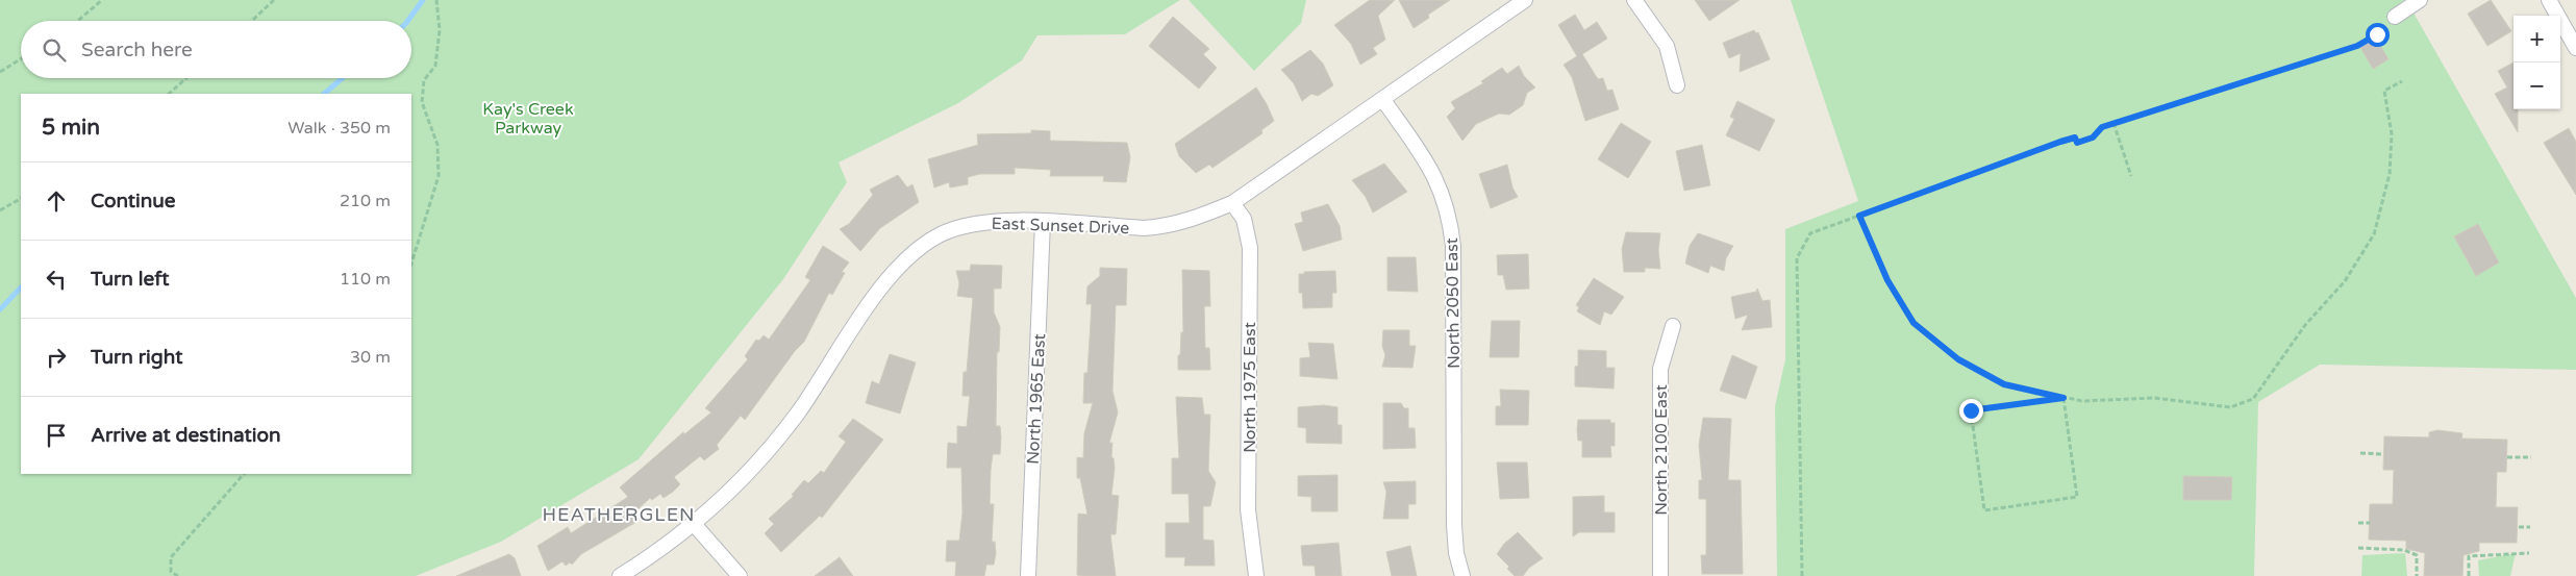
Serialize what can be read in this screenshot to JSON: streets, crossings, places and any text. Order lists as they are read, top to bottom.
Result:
{
  "streets": {
    "street": [
      "East Sunset Drive",
      "North 2050 East",
      "North 1975 East",
      "North 1965 East",
      "North 2100 East"
    ]
  },
  "crossings": [
    ["East Sunset Drive", "North 2050 East"],
    ["East Sunset Drive", "North 1975 East"],
    ["East Sunset Drive", "North 1965 East"]
  ],
  "districts": ["HEATHERGLEN"],
  "parks": ["Kay's Creek Parkway"],
  "page": {
    "map_buttons": ["+", "−"],
    "search": "Search here",
    "heading": ["5 min", "Walk · 350 m"],
    "list": [
      ["Continue", "210 m"],
      ["Turn left", "110 m"],
      ["Turn right", "30 m"],
      "Arrive at destination"
    ]
  }
}
